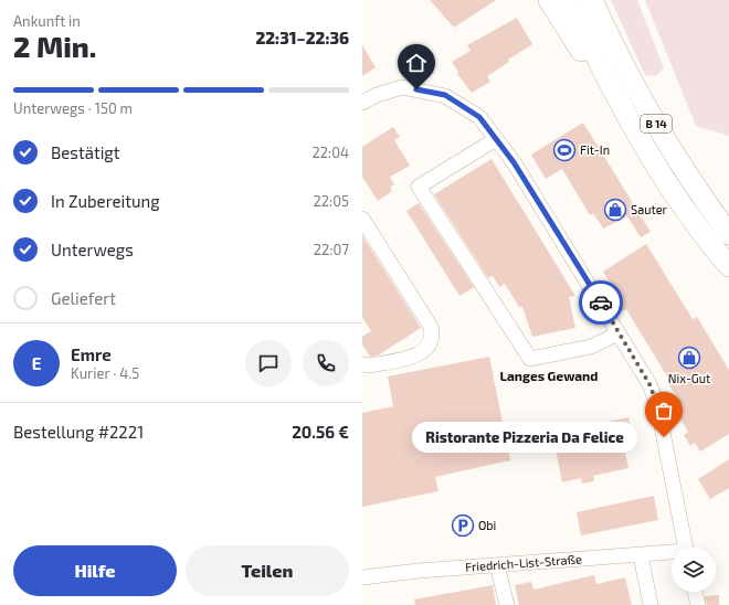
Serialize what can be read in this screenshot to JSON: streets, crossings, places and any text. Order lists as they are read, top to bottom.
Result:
{
  "streets": {
    "highway": ["B 14"],
    "street": ["Friedrich-List-Straße"]
  },
  "districts": ["Langes Gewand"],
  "places": {
    "sports": ["Fit-In"],
    "shop": ["Sauter", "Nix-Gut"],
    "other": ["Ristorante Pizzeria Da Felice"],
    "parking": ["Obi"]
  },
  "page": {
    "heading": ["2 Min.", "Ankunft in", "22:31–22:36"],
    "panel": [
      "Emre",
      "Kurier · 4.5",
      "Bestellung #2221",
      "20.56 €"
    ],
    "bar": "Unterwegs · 150 m",
    "list": [
      ["Bestätigt", "22:04"],
      ["In Zubereitung", "22:05"],
      ["Unterwegs", "22:07"],
      "Geliefert"
    ],
    "round": "E",
    "bubble": "Ristorante Pizzeria Da Felice",
    "buttons": ["Hilfe", "Teilen"]
  }
}
